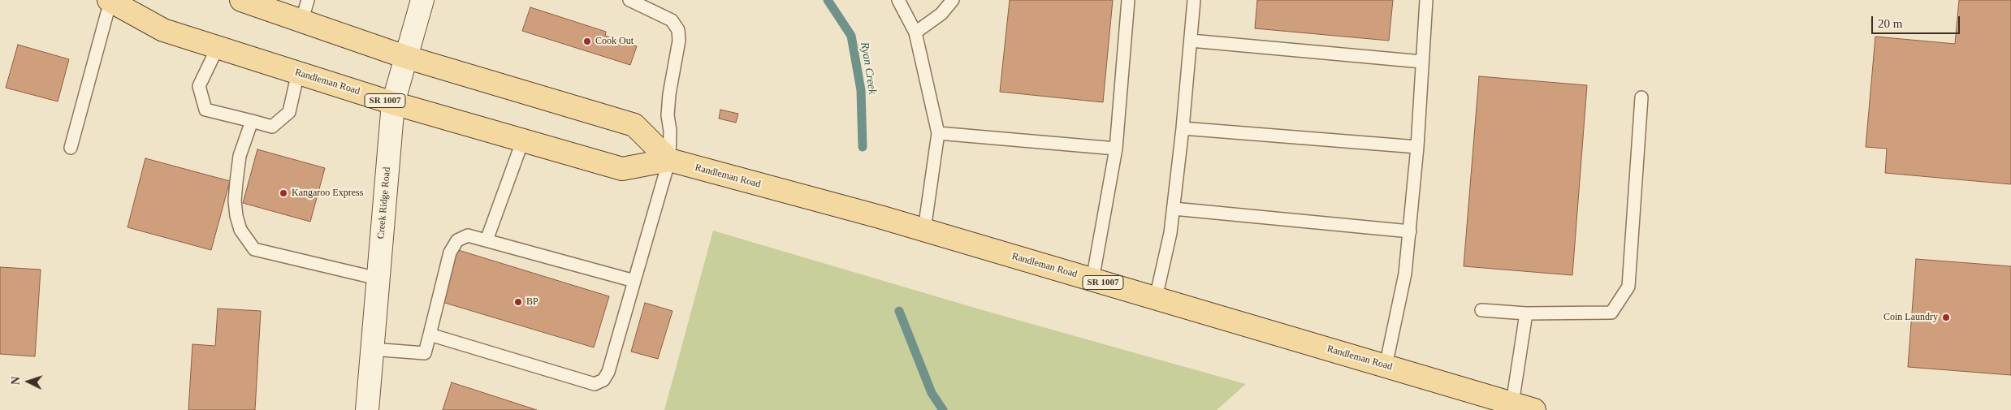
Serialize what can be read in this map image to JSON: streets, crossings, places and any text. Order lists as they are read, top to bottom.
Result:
{
  "streets": {
    "main road": ["Randleman Road", "SR 1007", "Creek Ridge Road"]
  },
  "crossings": [
    ["Randleman Road", "Creek Ridge Road"]
  ],
  "water": ["Ryan Creek"],
  "places": [
    "Cook Out",
    "Kangaroo Express",
    "BP",
    "Coin Laundry"
  ],
  "scale_bar": "20 m",
  "north": "left"
}
